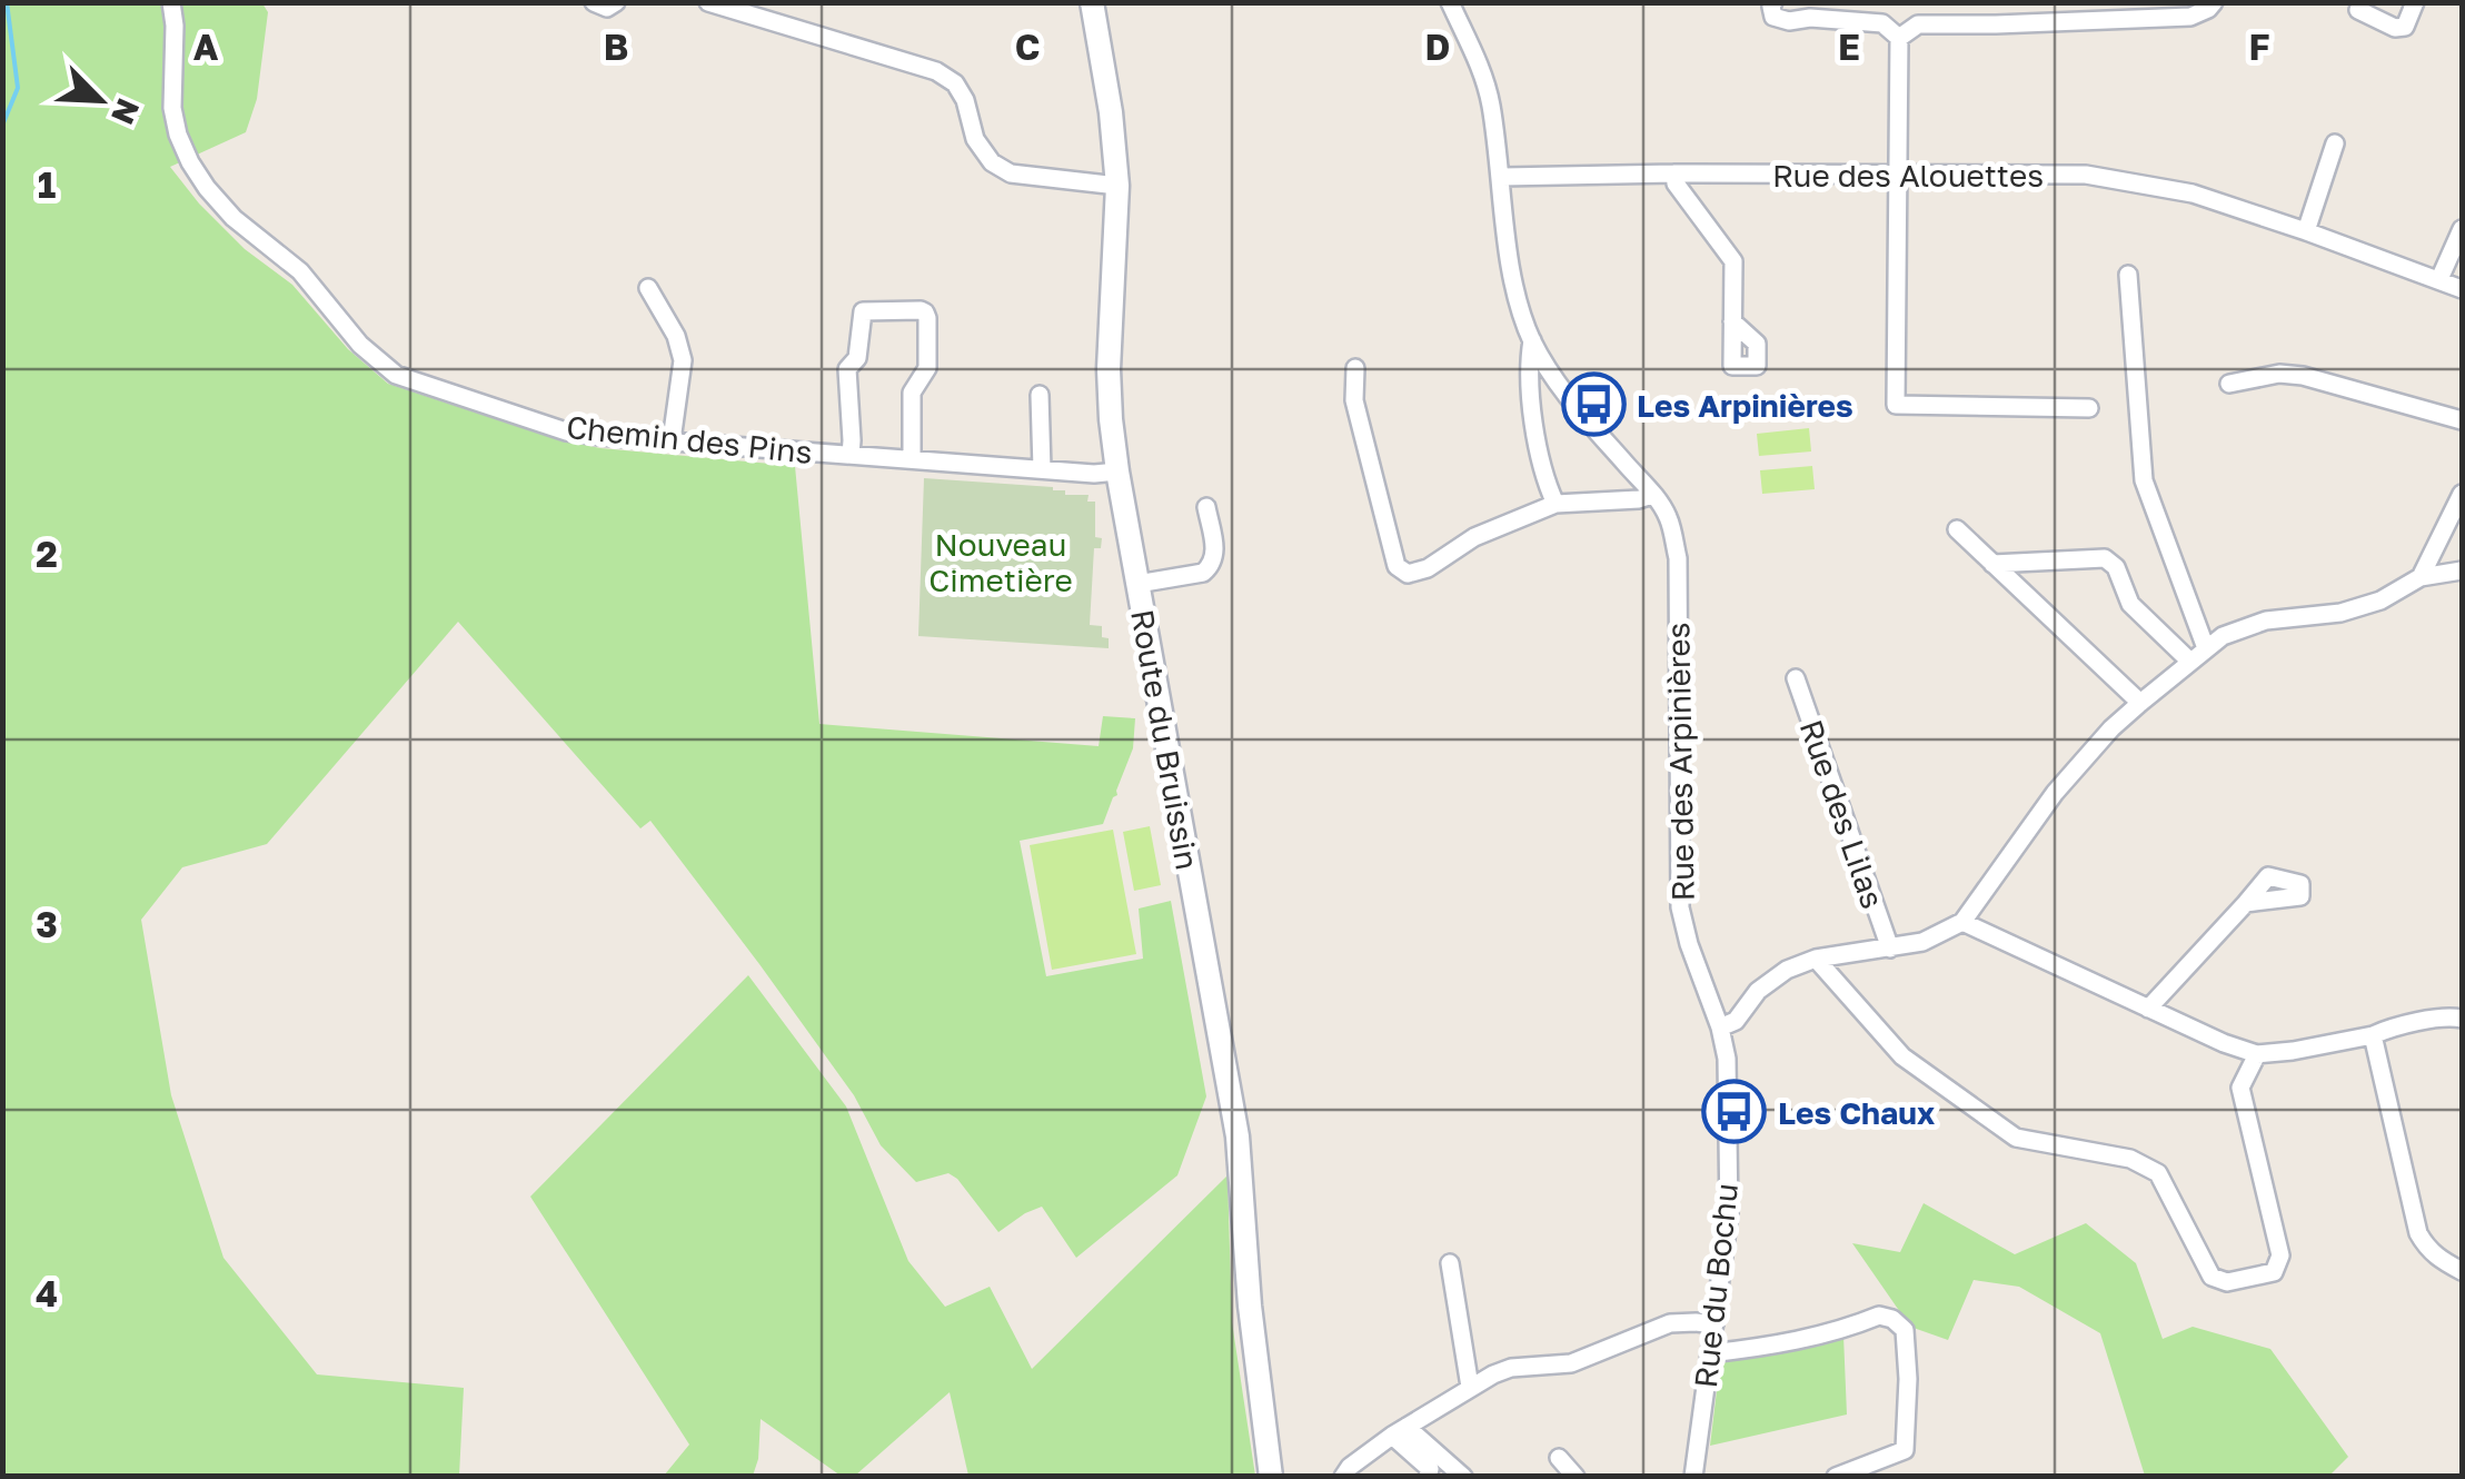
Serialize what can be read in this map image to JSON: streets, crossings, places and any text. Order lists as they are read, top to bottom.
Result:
{
  "streets": {
    "street": [
      "Rue des Alouettes",
      "Chemin des Pins",
      "Route du Bruissin",
      "Rue des Arpinières",
      "Rue des Lilas",
      "Rue du Bochu"
    ]
  },
  "crossings": [
    ["Rue des Alouettes", "Rue des Arpinières"],
    ["Chemin des Pins", "Route du Bruissin"],
    ["Rue des Arpinières", "Rue du Bochu"]
  ],
  "parks": ["Nouveau Cimetière"],
  "places": {
    "bus stop": ["Les Arpinières", "Les Chaux"]
  },
  "north": "bottom right",
  "grid": {
    "columns": [
      "A",
      "B",
      "C",
      "D",
      "E",
      "F"
    ],
    "rows": [
      "1",
      "2",
      "3",
      "4"
    ]
  }
}
